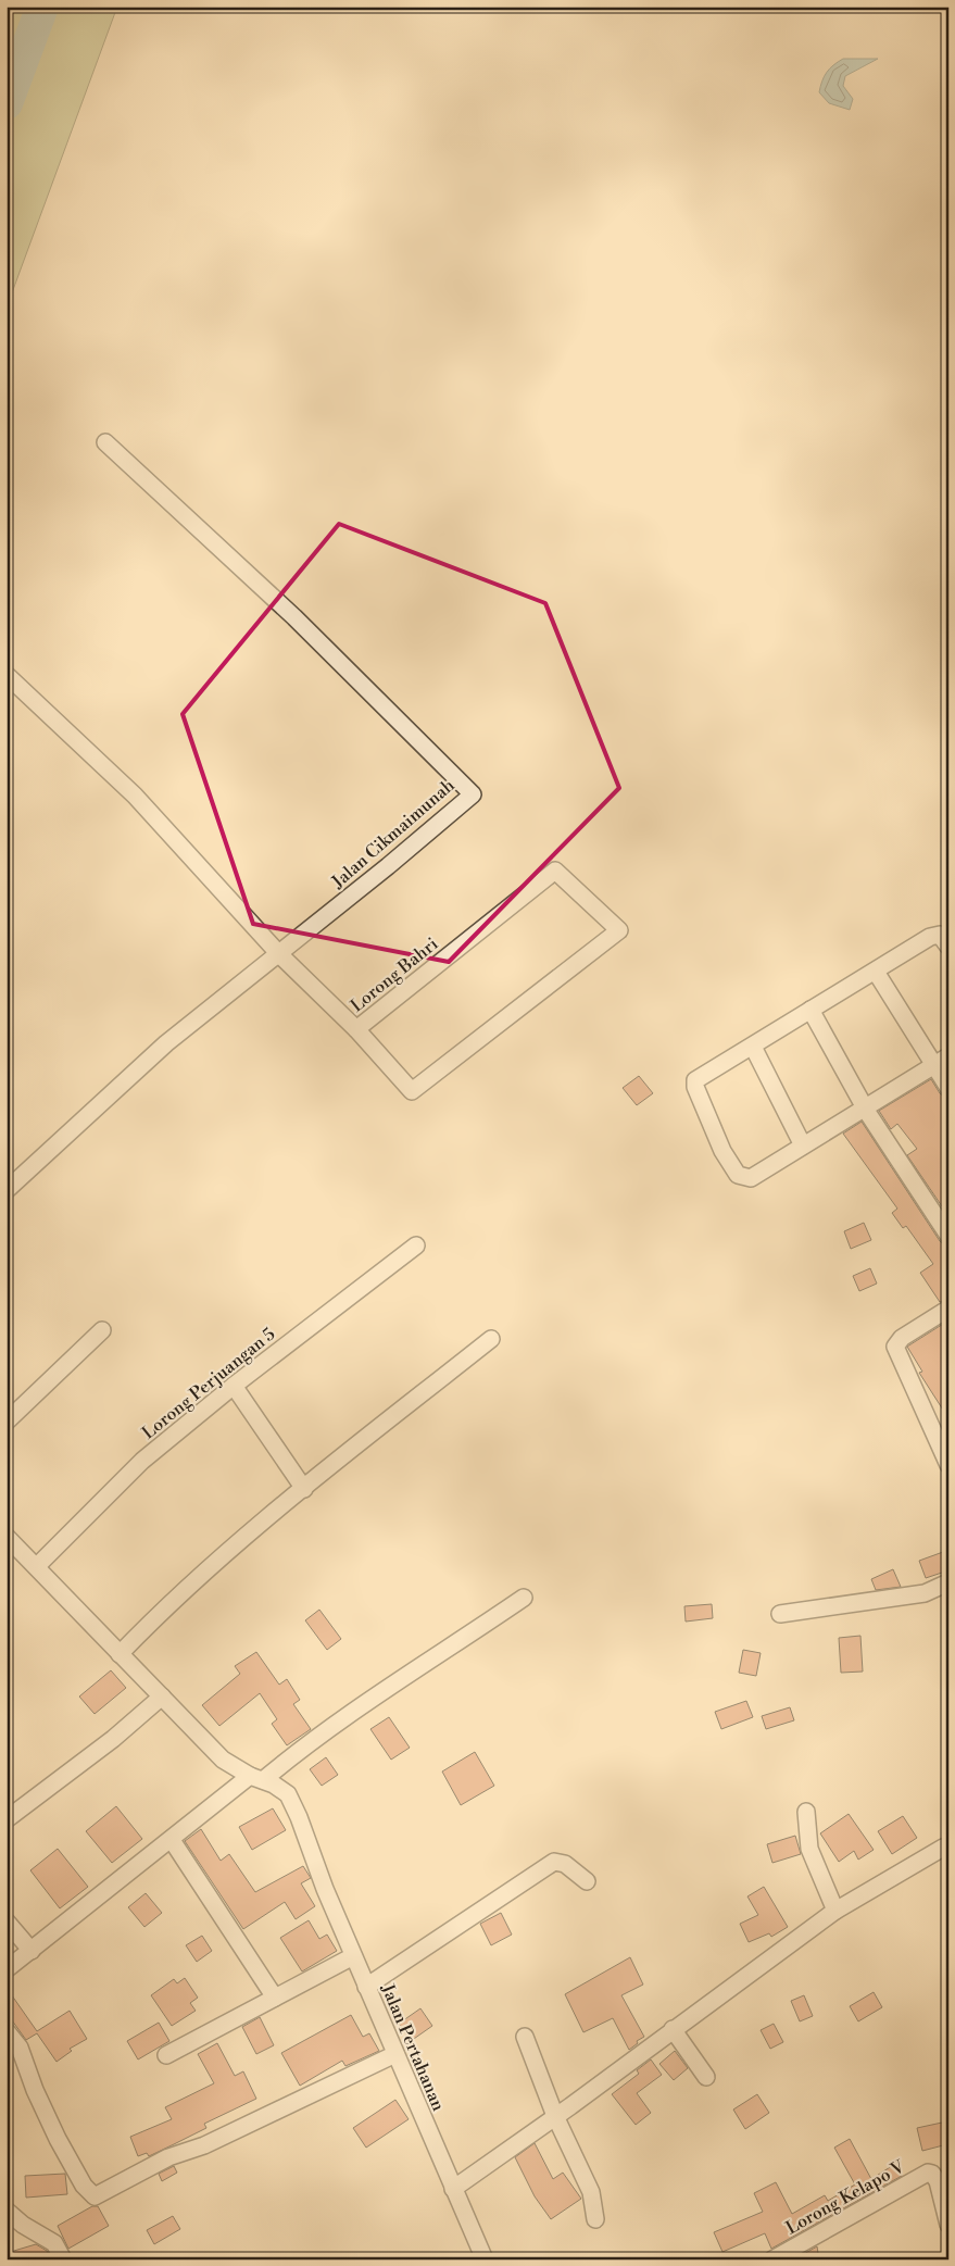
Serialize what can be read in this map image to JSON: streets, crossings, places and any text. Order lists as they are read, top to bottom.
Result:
{
  "streets": {
    "street": [
      "Jalan Cikmaimunah",
      "Lorong Bahri",
      "Lorong Perjuangan 5",
      "Jalan Pertahanan",
      "Lorong Kelapo V"
    ]
  },
  "crossings": [
    ["Lorong Perjuangan 5", "Jalan Pertahanan"]
  ]
}
